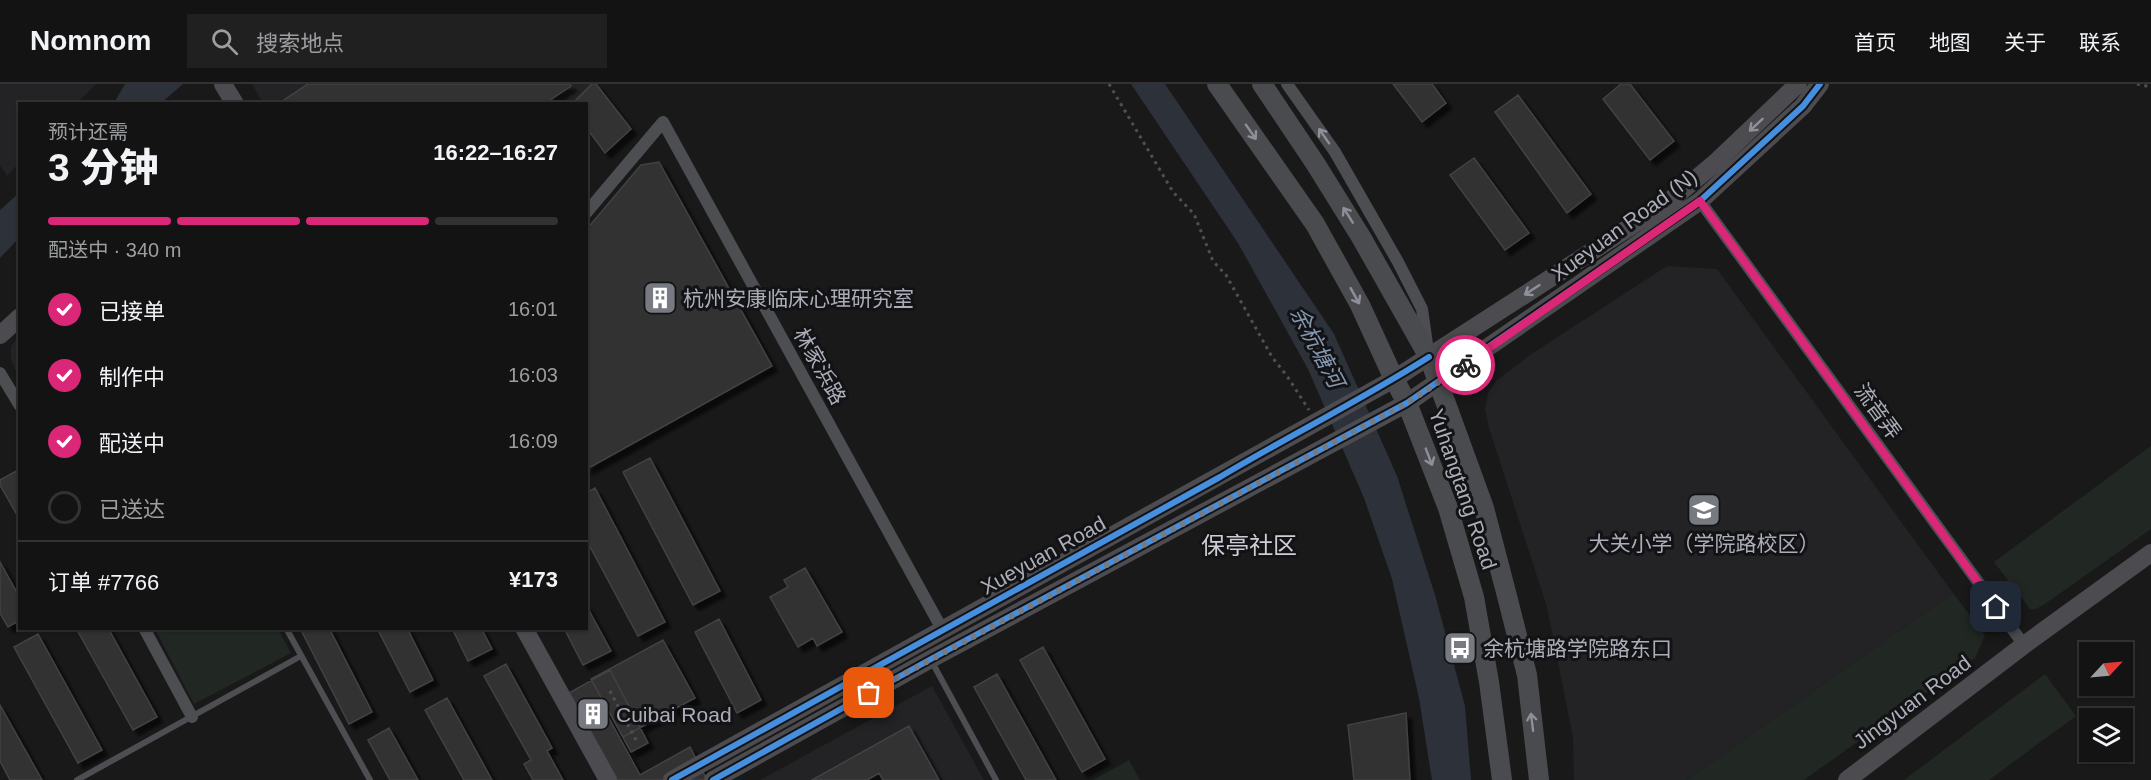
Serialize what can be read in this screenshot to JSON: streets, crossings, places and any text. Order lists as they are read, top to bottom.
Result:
{
  "streets": {
    "main road": [
      "Xueyuan Road (N)",
      "Yuhangtang Road",
      "Xueyuan Road",
      "Jingyuan Road"
    ],
    "street": ["林家浜路", "流音弄"]
  },
  "crossings": [
    ["Xueyuan Road (N)", "流音弄"],
    ["Xueyuan Road (N)", "Yuhangtang Road"],
    ["Xueyuan Road (N)", "Xueyuan Road"],
    ["林家浜路", "Xueyuan Road"],
    ["流音弄", "Jingyuan Road"],
    ["Yuhangtang Road", "Xueyuan Road"]
  ],
  "districts": ["保亭社区"],
  "water": ["余杭塘河"],
  "places": {
    "building": ["杭州安康临床心理研究室", "Cuibai Road"],
    "school or university": ["大关小学（学院路校区）"],
    "bus stop": ["余杭塘路学院路东口"]
  },
  "north": "top right",
  "page": {
    "header": "Nomnom",
    "search": "搜索地点",
    "nav": [
      "首页",
      "地图",
      "关于",
      "联系"
    ],
    "heading": ["3 分钟", "预计还需", "16:22–16:27"],
    "panel": ["订单 #7766", "¥173"],
    "bar": "配送中 · 340 m",
    "list": [
      ["已接单", "16:01"],
      ["制作中", "16:03"],
      ["配送中", "16:09"],
      "已送达"
    ]
  }
}
